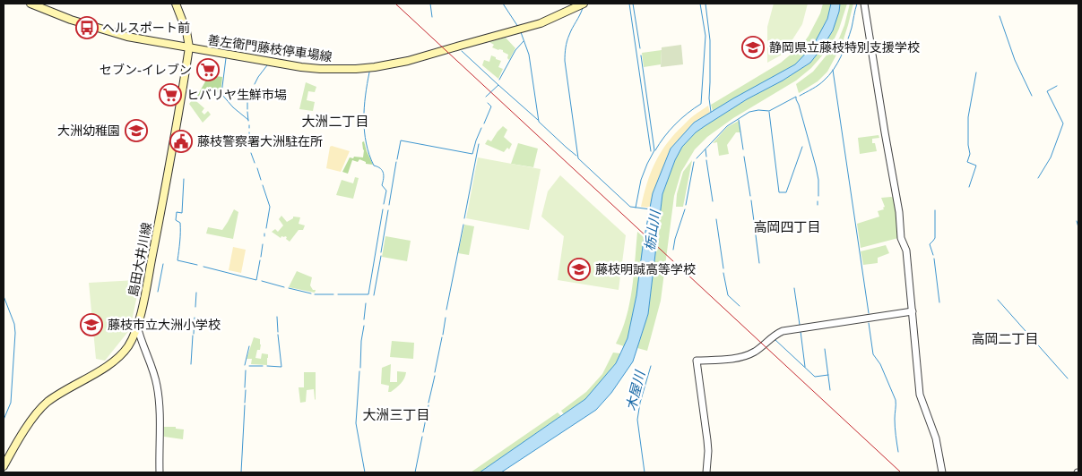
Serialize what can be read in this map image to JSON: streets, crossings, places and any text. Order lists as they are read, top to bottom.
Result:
{
  "streets": {
    "main road": ["善左衛門藤枝停車場線", "島田大井川線"]
  },
  "crossings": [
    ["善左衛門藤枝停車場線", "島田大井川線"]
  ],
  "districts": [
    "大洲二丁目",
    "高岡四丁目",
    "高岡二丁目",
    "大洲三丁目"
  ],
  "water": ["栃山川", "木屋川"],
  "places": {
    "bus stop": ["ヘルスポート前"],
    "school or university": [
      "静岡県立藤枝特別支援学校",
      "大洲幼稚園",
      "藤枝明誠高等学校",
      "藤枝市立大洲小学校"
    ],
    "supermarket": ["セブン-イレブン", "ヒバリヤ生鮮市場"],
    "public building": ["藤枝警察署大洲駐在所"]
  }
}
